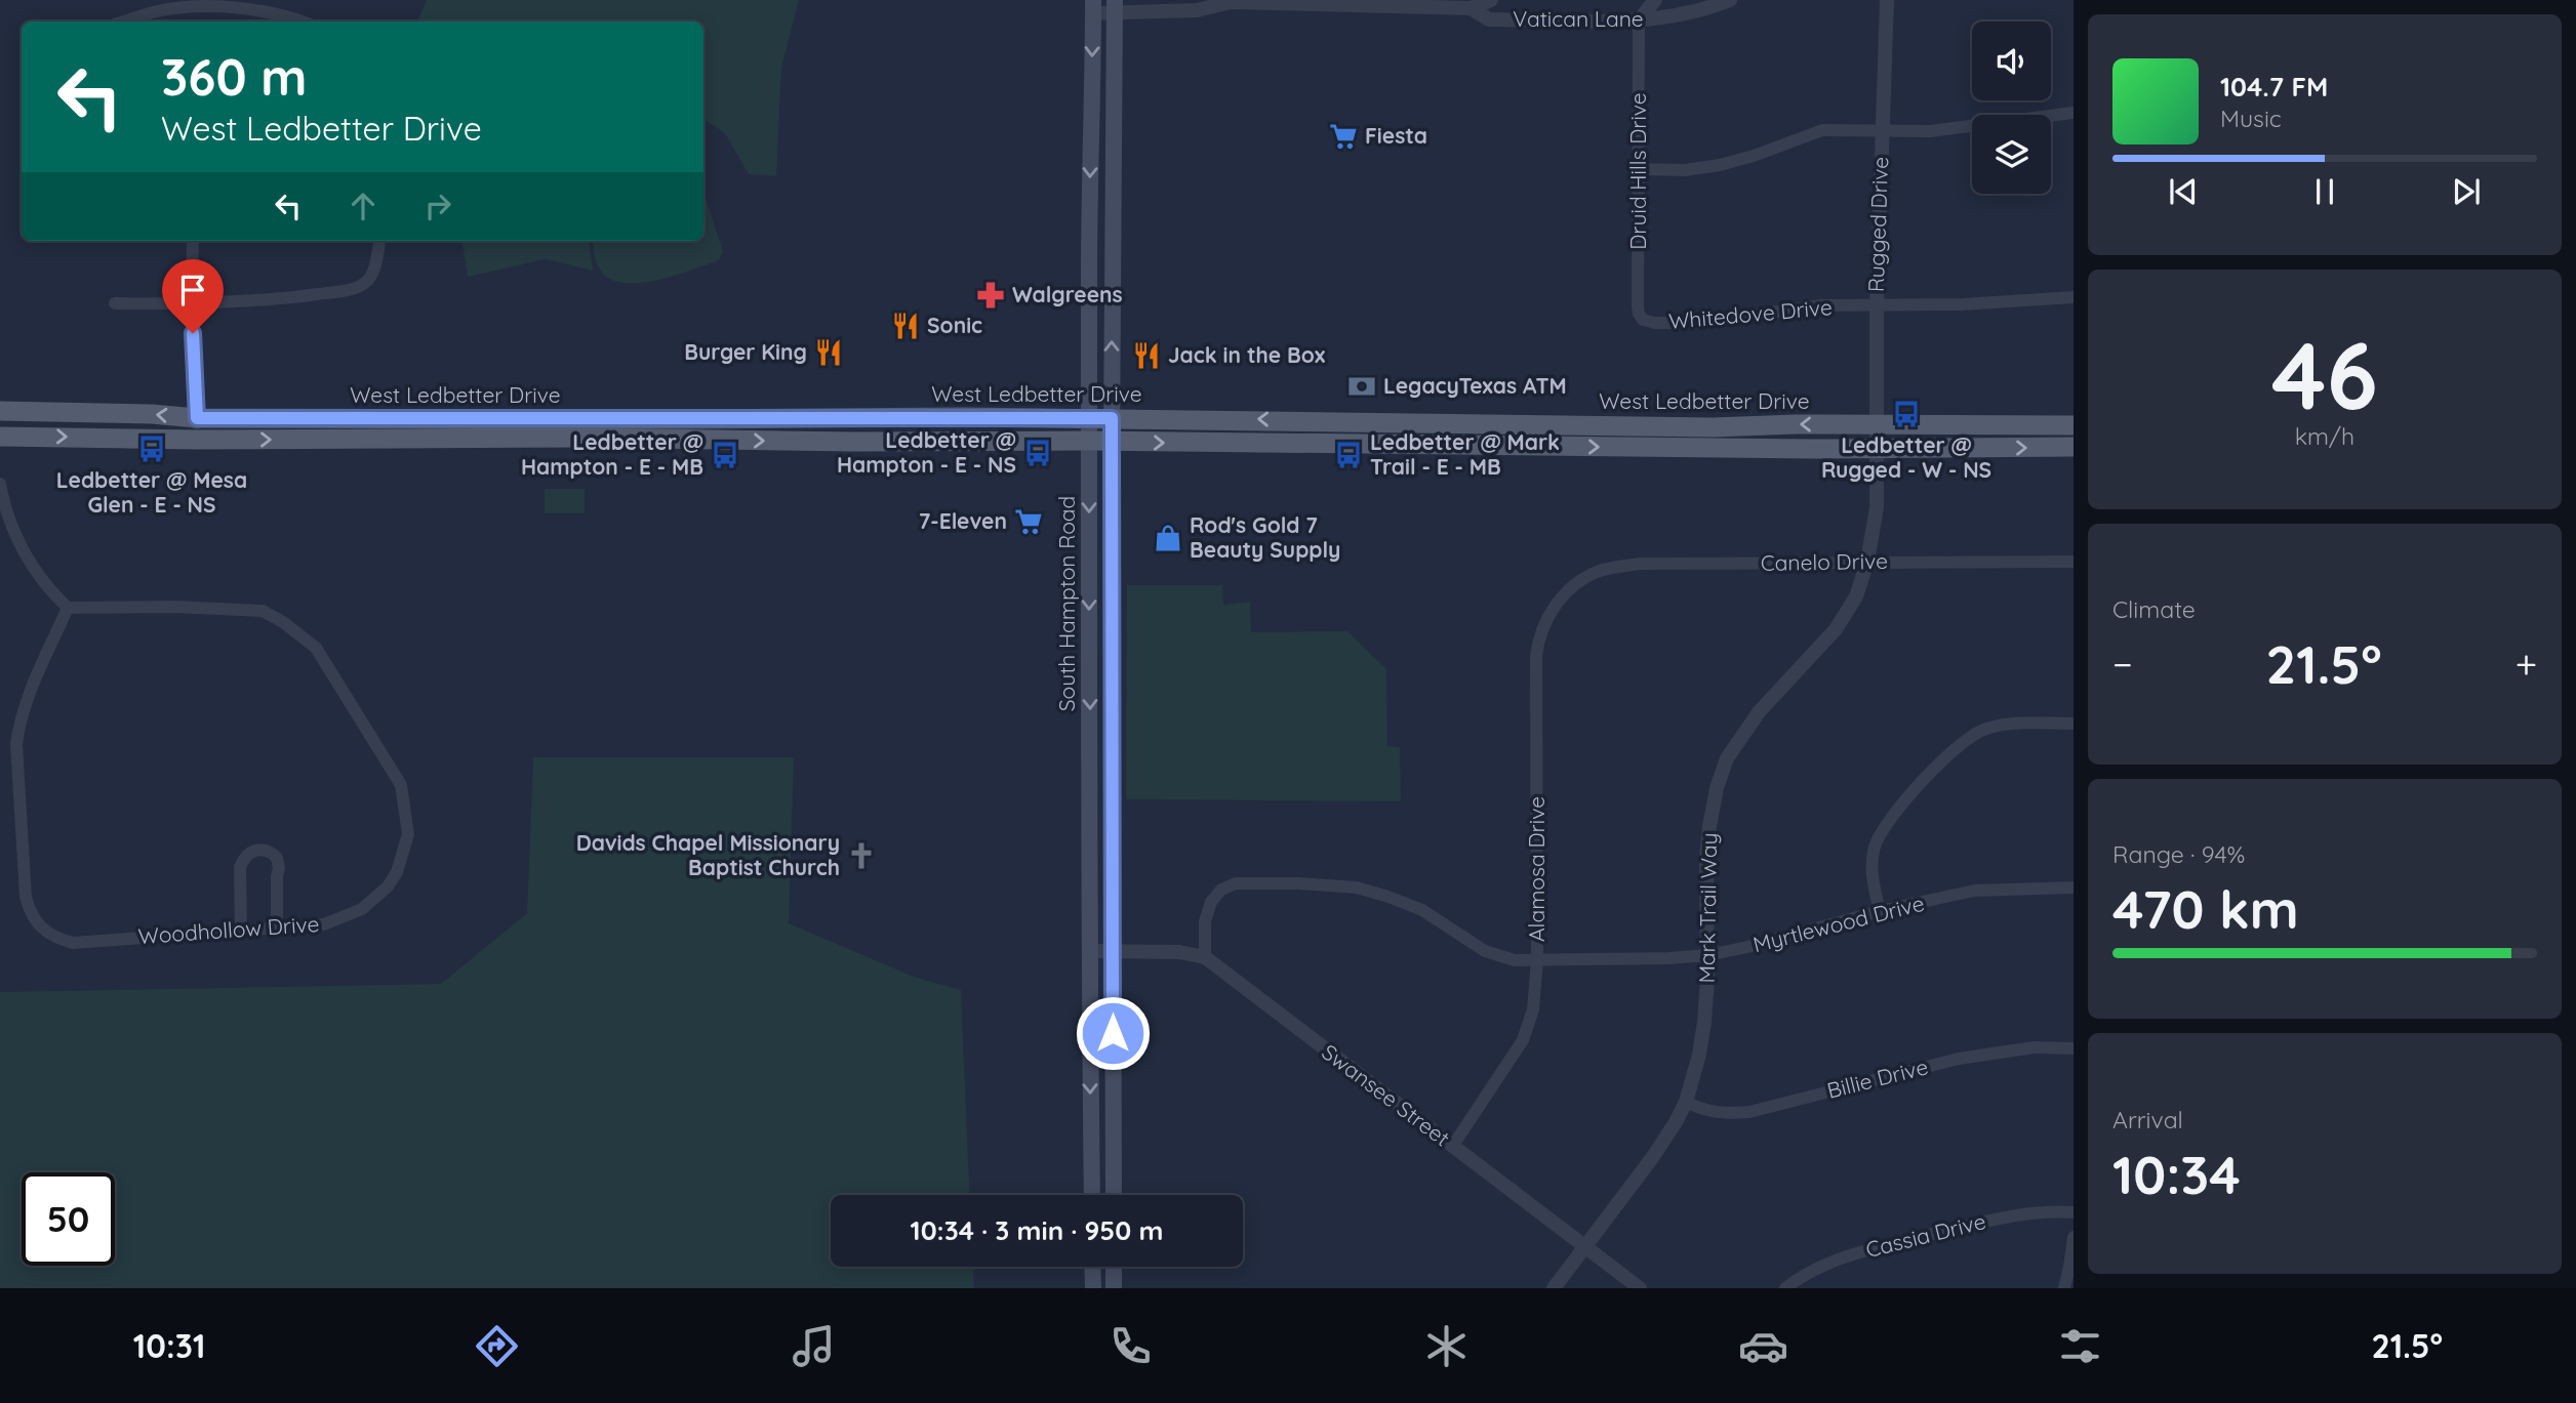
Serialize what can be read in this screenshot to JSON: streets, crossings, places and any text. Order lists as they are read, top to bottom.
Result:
{
  "streets": {
    "main road": ["West Ledbetter Drive", "South Hampton Road"],
    "street": [
      "Vatican Lane",
      "Druid Hills Drive",
      "Rugged Drive",
      "Whitedove Drive",
      "Canelo Drive",
      "Alamosa Drive",
      "Mark Trail Way",
      "Myrtlewood Drive",
      "Woodhollow Drive",
      "Billie Drive",
      "Swansee Street",
      "Cassia Drive"
    ]
  },
  "crossings": [
    ["Vatican Lane", "Druid Hills Drive"],
    ["Vatican Lane", "South Hampton Road"],
    ["Druid Hills Drive", "Whitedove Drive"],
    ["Rugged Drive", "Whitedove Drive"],
    ["Rugged Drive", "West Ledbetter Drive"],
    ["Rugged Drive", "Mark Trail Way"],
    ["West Ledbetter Drive", "South Hampton Road"],
    ["West Ledbetter Drive", "Mark Trail Way"],
    ["Canelo Drive", "Alamosa Drive"],
    ["Canelo Drive", "Mark Trail Way"],
    ["South Hampton Road", "Swansee Street"],
    ["Alamosa Drive", "Myrtlewood Drive"],
    ["Alamosa Drive", "Swansee Street"],
    ["Mark Trail Way", "Myrtlewood Drive"],
    ["Mark Trail Way", "Billie Drive"],
    ["Mark Trail Way", "Swansee Street"],
    ["Myrtlewood Drive", "Swansee Street"]
  ],
  "places": {
    "supermarket": ["Fiesta", "7-Eleven"],
    "pharmacy": ["Walgreens"],
    "restaurant": ["Sonic", "Burger King", "Jack in the Box"],
    "bank": ["LegacyTexas ATM"],
    "bus stop": [
      "Ledbetter @ Rugged - W - NS",
      "Ledbetter @ Mesa Glen - E - NS",
      "Ledbetter @ Hampton - E - NS",
      "Ledbetter @ Hampton - E - MB",
      "Ledbetter @ Mark Trail - E - MB"
    ],
    "shop": ["Rod's Gold 7 Beauty Supply"],
    "church": ["Davids Chapel Missionary Baptist Church"]
  },
  "page": {
    "turn": ["360 m", "West Ledbetter Drive"],
    "song": ["104.7 FM", "Music"],
    "tile": [
      ["46", "km/h"],
      "Climate",
      ["Range · 94%", "470 km"],
      ["Arrival", "10:34"]
    ],
    "heat": ["−", "21.5°", "+"],
    "limit": "50",
    "trip": "10:34 · 3 min · 950 m",
    "tabs": ["10:31", "21.5°"]
  }
}
